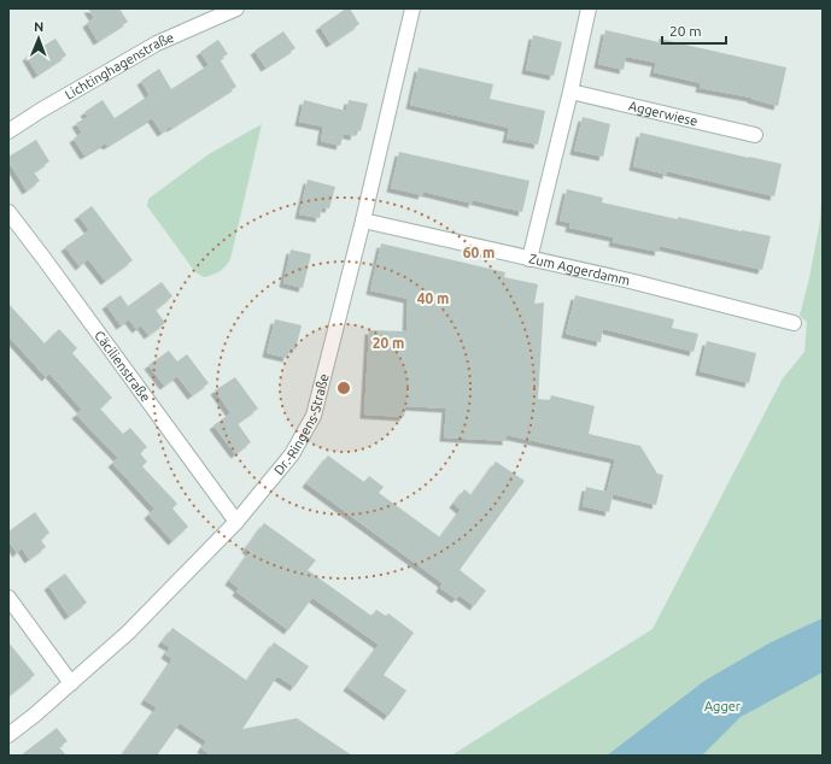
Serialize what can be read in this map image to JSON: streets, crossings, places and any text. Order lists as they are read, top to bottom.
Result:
{
  "streets": {
    "street": [
      "Lichtinghagenstraße",
      "Aggerwiese",
      "Zum Aggerdamm",
      "Cäcilienstraße",
      "Dr.-Ringens-Straße"
    ]
  },
  "crossings": [
    ["Zum Aggerdamm", "Dr.-Ringens-Straße"],
    ["Cäcilienstraße", "Dr.-Ringens-Straße"]
  ],
  "parks": ["Agger"],
  "scale_bar": "20 m",
  "north": "top",
  "rings": ["60 m", "40 m", "20 m"]
}
